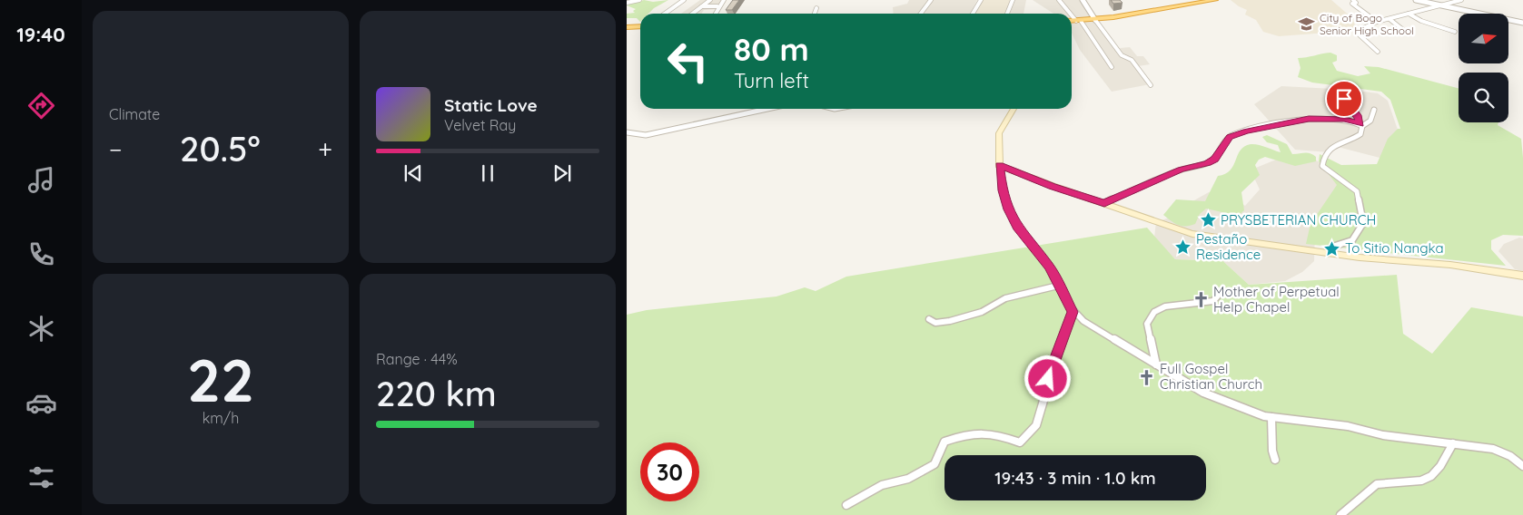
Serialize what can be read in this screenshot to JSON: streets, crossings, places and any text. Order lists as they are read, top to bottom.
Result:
{
  "places": {
    "school or university": ["City of Bogo Senior High School"],
    "place": ["PRYSBETERIAN CHURCH", "Pestaño Residence", "To Sitio Nangka"],
    "church": ["Mother of Perpetual Help Chapel", "Full Gospel Christian Church"]
  },
  "north": "right",
  "page": {
    "tabs": "19:40",
    "tile": [
      "Climate",
      ["22", "km/h"],
      ["Range · 44%", "220 km"]
    ],
    "turn": ["80 m", "Turn left"],
    "song": ["Static Love", "Velvet Ray"],
    "heat": ["−", "20.5°", "+"],
    "limit": "30",
    "trip": "19:43 · 3 min · 1.0 km"
  }
}
